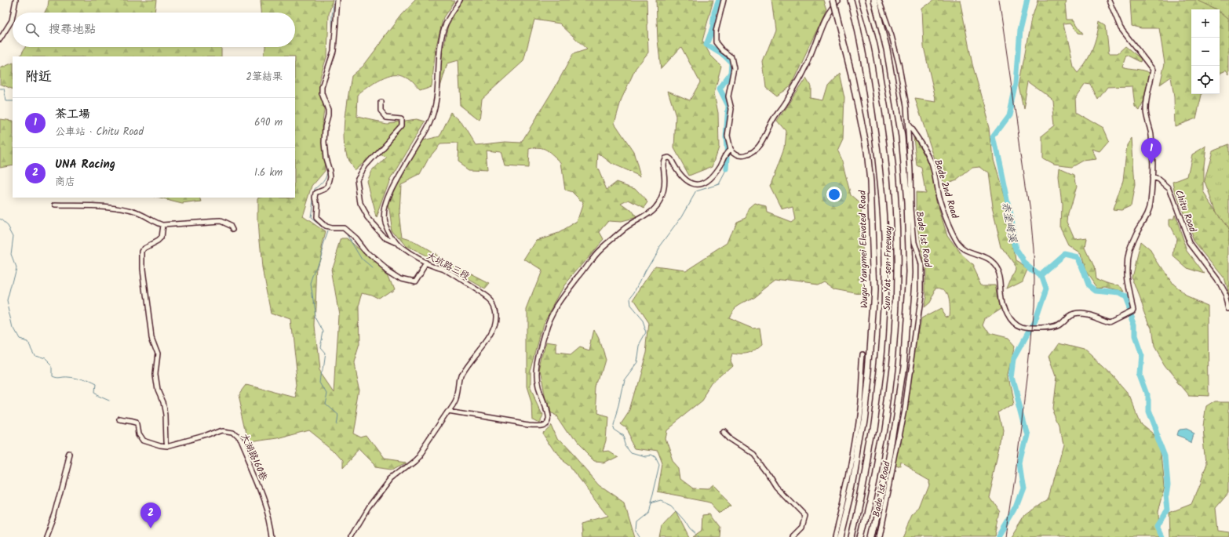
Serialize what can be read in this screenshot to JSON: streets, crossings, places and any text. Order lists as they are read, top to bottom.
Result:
{
  "streets": {
    "highway": ["Wugu-Yangmei Elevated Road", "Sun Yat-sen Freeway"],
    "street": [
      "Bade 2nd Road",
      "Chitu Road",
      "Bade 1st Road",
      "大坑路三段",
      "大湖路160巷"
    ]
  },
  "crossings": [
    ["Bade 2nd Road", "Chitu Road"],
    ["Bade 2nd Road", "Bade 1st Road"]
  ],
  "water": ["赤塗崎溪"],
  "page": {
    "map_buttons": ["+", "−"],
    "search": "搜尋地點",
    "heading": ["附近", "2筆結果"],
    "list": [
      {
        "mark": "1",
        "name": "茶工場",
        "note": "公車站 · Chitu Road",
        "value": "690 m"
      },
      {
        "mark": "2",
        "name": "UNA Racing",
        "note": "商店",
        "value": "1.6 km"
      }
    ],
    "pins": ["1", "2"]
  }
}
